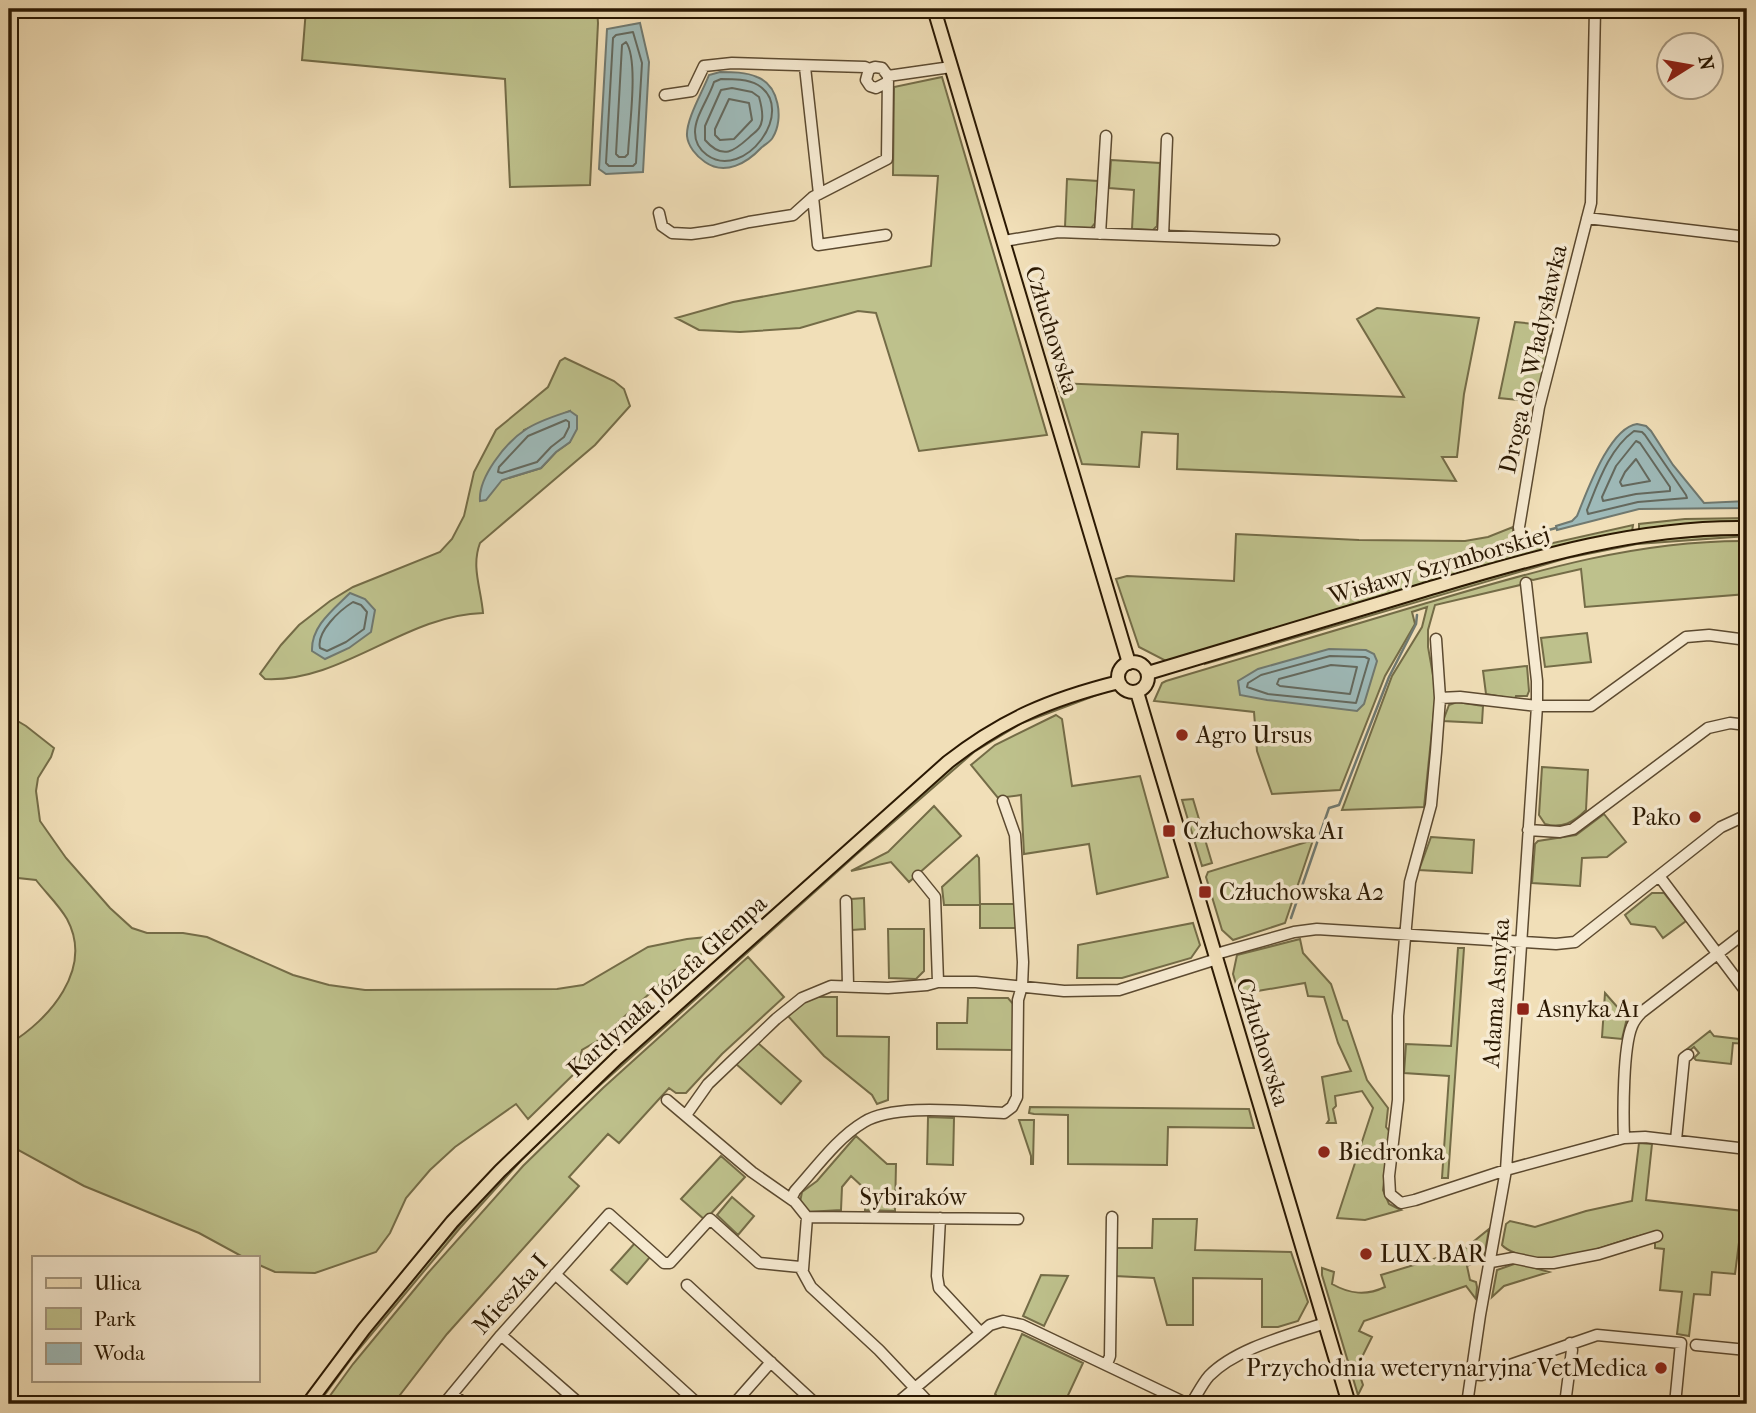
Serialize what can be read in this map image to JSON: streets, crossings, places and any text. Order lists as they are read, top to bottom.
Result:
{
  "streets": {
    "main road": ["Człuchowska", "Wisławy Szymborskiej", "Kardynała Józefa Glempa"],
    "street": [
      "Droga do Władysławka",
      "Adama Asnyka",
      "Sybiraków",
      "Mieszka I"
    ]
  },
  "crossings": [
    ["Człuchowska", "Wisławy Szymborskiej"],
    ["Człuchowska", "Kardynała Józefa Glempa"],
    ["Wisławy Szymborskiej", "Kardynała Józefa Glempa"]
  ],
  "places": {
    "other": [
      "Agro Ursus",
      "Pako",
      "Biedronka",
      "LUX BAR",
      "Przychodnia weterynaryjna VetMedica"
    ],
    "transit": ["Człuchowska A1", "Człuchowska A2", "Asnyka A1"]
  },
  "legend": ["Ulica", "Park", "Woda"],
  "north": "right"
}
